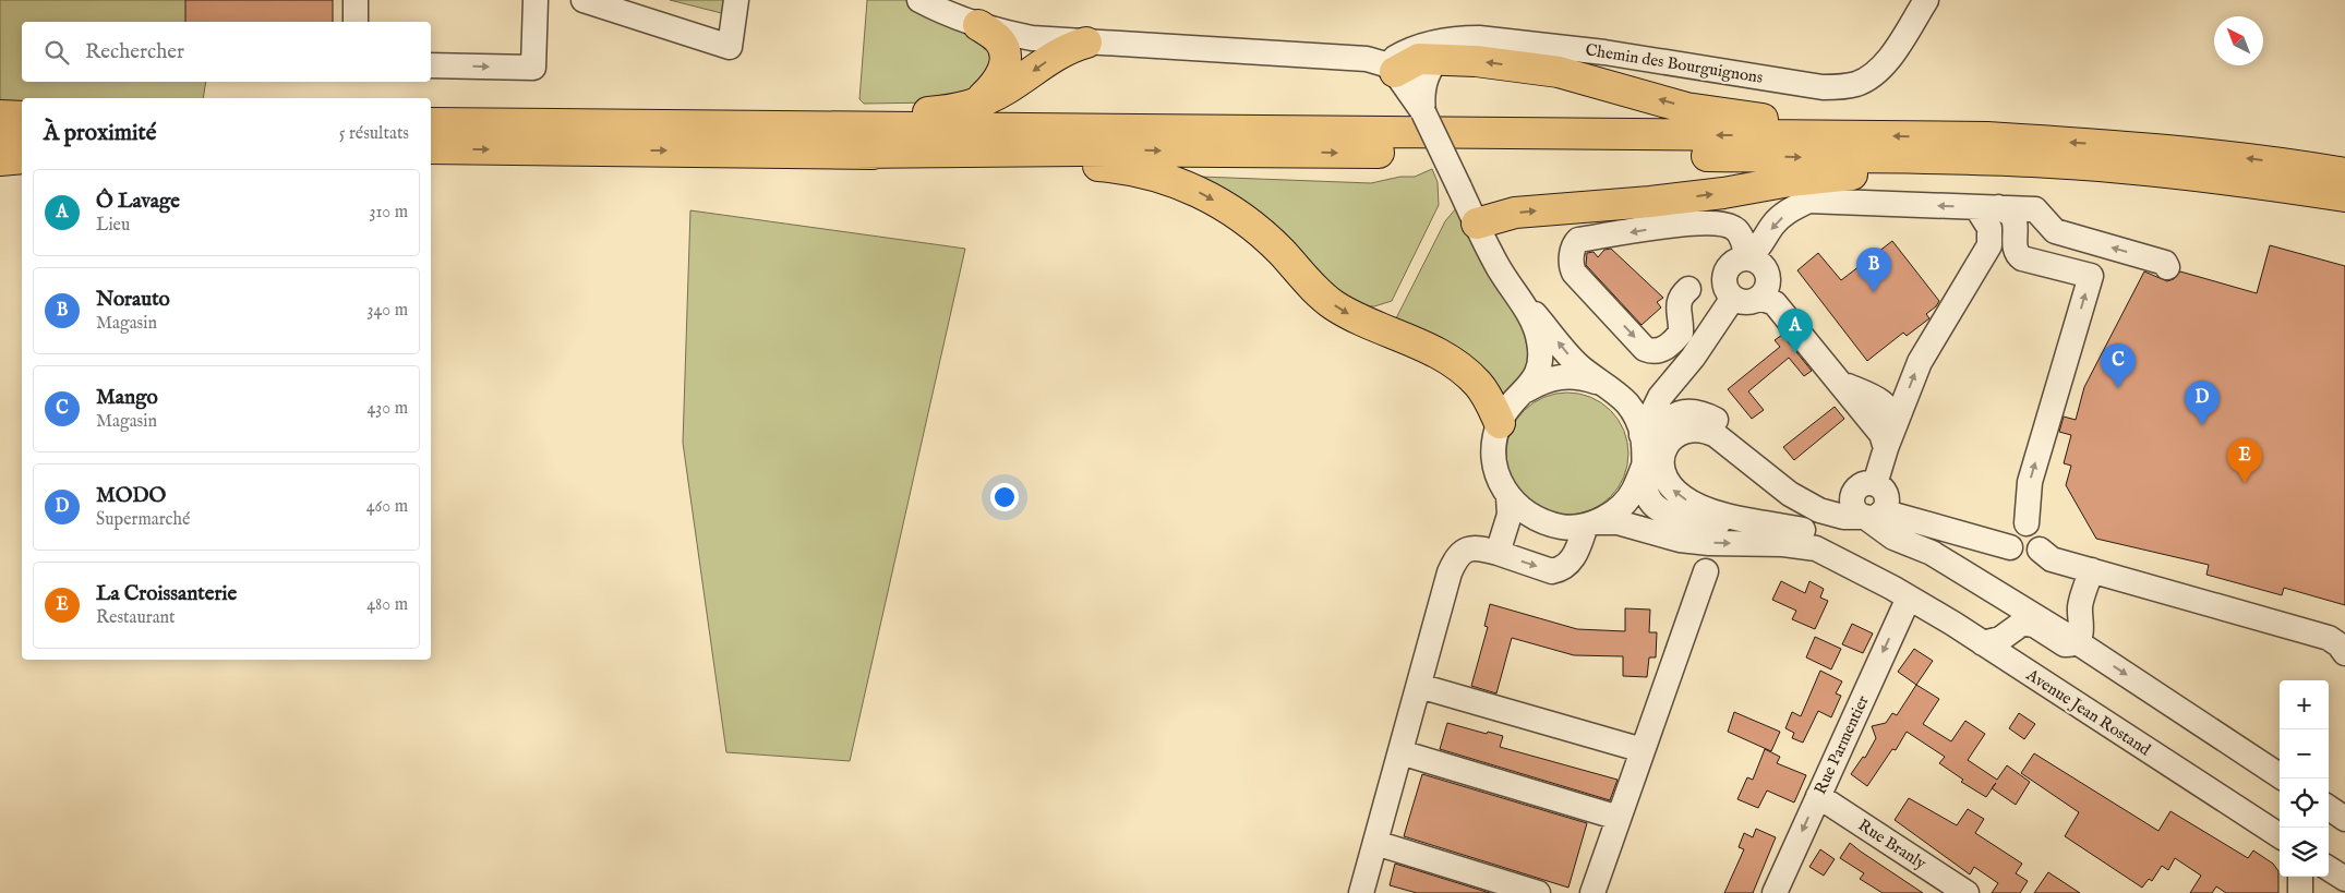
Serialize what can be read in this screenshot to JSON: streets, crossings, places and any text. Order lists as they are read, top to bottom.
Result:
{
  "streets": {
    "street": [
      "Chemin des Bourguignons",
      "Avenue Jean Rostand",
      "Rue Parmentier",
      "Rue Branly"
    ]
  },
  "crossings": [
    ["Avenue Jean Rostand", "Rue Parmentier"],
    ["Rue Parmentier", "Rue Branly"]
  ],
  "north": "top left",
  "page": {
    "search": "Rechercher",
    "heading": ["À proximité", "5 résultats"],
    "list": [
      {
        "mark": "A",
        "name": "Ô Lavage",
        "note": "Lieu",
        "value": "310 m"
      },
      {
        "mark": "B",
        "name": "Norauto",
        "note": "Magasin",
        "value": "340 m"
      },
      {
        "mark": "C",
        "name": "Mango",
        "note": "Magasin",
        "value": "430 m"
      },
      {
        "mark": "D",
        "name": "MODO",
        "note": "Supermarché",
        "value": "460 m"
      },
      {
        "mark": "E",
        "name": "La Croissanterie",
        "note": "Restaurant",
        "value": "480 m"
      }
    ],
    "pins": [
      "B",
      "A",
      "C",
      "D",
      "E"
    ],
    "map_buttons": ["+", "−"]
  }
}
